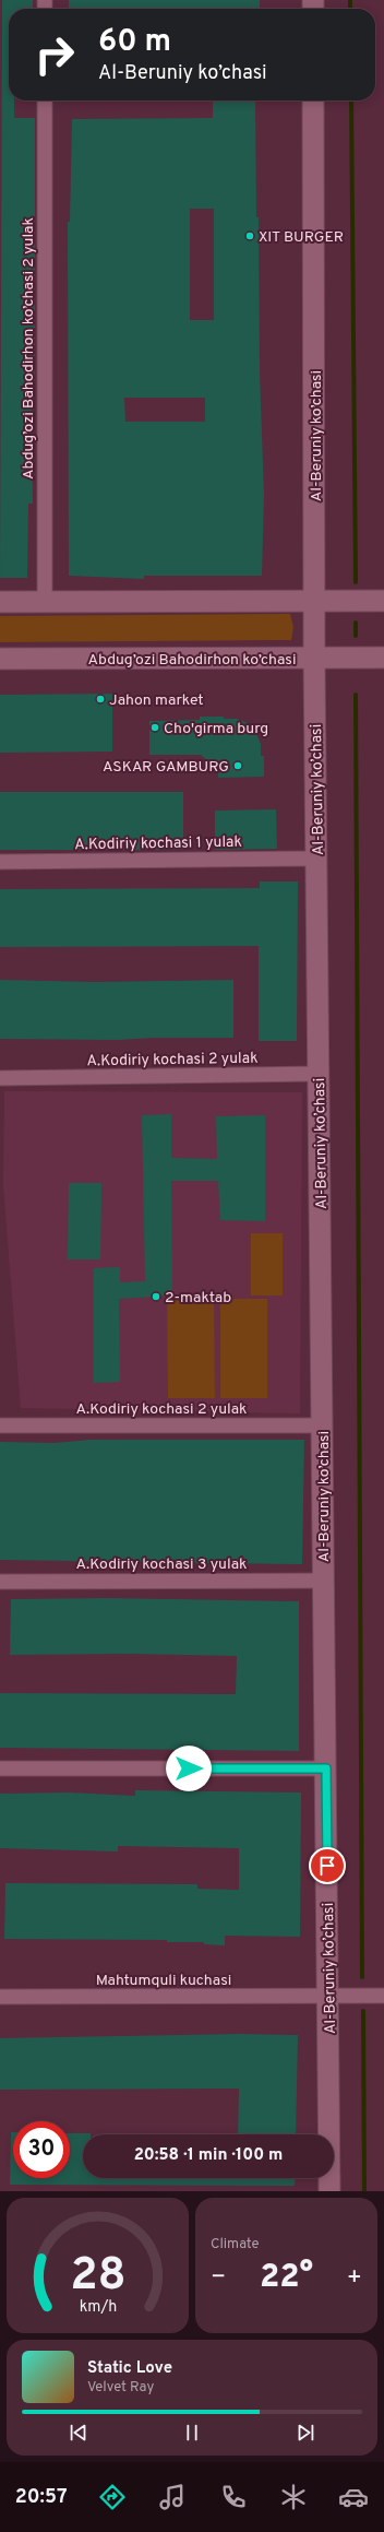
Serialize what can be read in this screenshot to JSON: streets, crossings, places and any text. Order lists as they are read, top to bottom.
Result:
{
  "streets": {
    "main road": ["Al-Beruniy ko’chasi", "Abdug’ozi Bahodirhon ko’chasi"],
    "street": [
      "Abdug’ozi Bahodirhon ko’chasi 2 yulak",
      "A.Kodiriy kochasi 1 yulak",
      "A.Kodiriy kochasi 2 yulak",
      "A.Kodiriy kochasi 3 yulak",
      "Mahtumquli kuchasi"
    ]
  },
  "crossings": [
    ["Al-Beruniy ko’chasi", "Abdug’ozi Bahodirhon ko’chasi"],
    ["Al-Beruniy ko’chasi", "A.Kodiriy kochasi 1 yulak"],
    ["Al-Beruniy ko’chasi", "A.Kodiriy kochasi 2 yulak"],
    ["Al-Beruniy ko’chasi", "A.Kodiriy kochasi 3 yulak"],
    ["Al-Beruniy ko’chasi", "Mahtumquli kuchasi"]
  ],
  "places": [
    "XIT BURGER",
    "Jahon market",
    "Cho'girma burg",
    "ASKAR GAMBURG",
    "2-maktab"
  ],
  "page": {
    "turn": ["60 m", "Al-Beruniy ko’chasi"],
    "limit": "30",
    "trip": "20:58 · 1 min · 100 m",
    "tile": "Climate",
    "heat": ["−", "22°", "+"],
    "song": ["Static Love", "Velvet Ray"],
    "tabs": "20:57",
    "gauge": ["28", "km/h"]
  }
}
